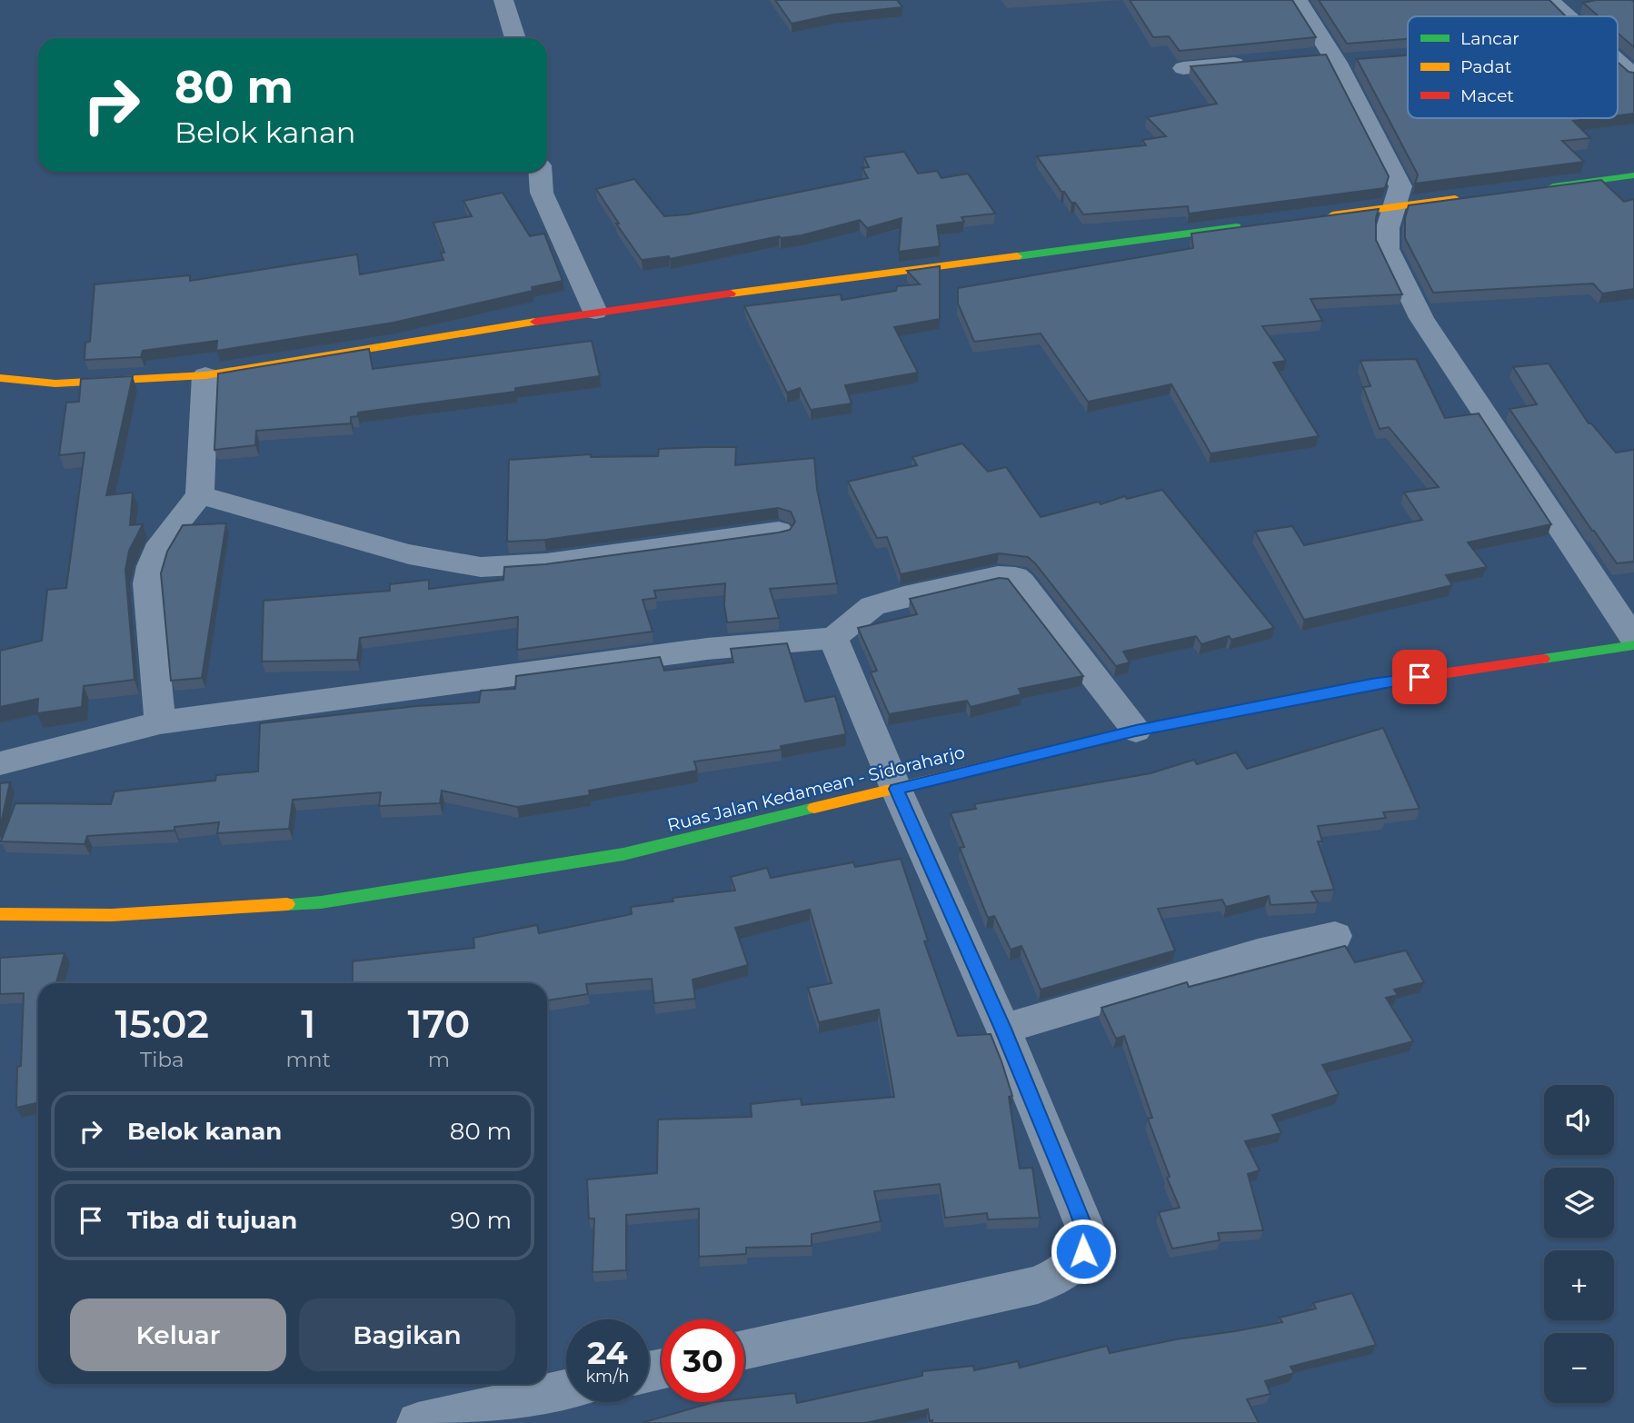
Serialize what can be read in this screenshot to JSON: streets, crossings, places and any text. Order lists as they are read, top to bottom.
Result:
{
  "streets": {
    "street": ["Ruas Jalan Kedamean - Sidoraharjo"]
  },
  "legend": ["Lancar", "Padat", "Macet"],
  "page": {
    "turn": ["80 m", "Belok kanan"],
    "eta": [
      "15:02",
      "Tiba",
      "1",
      "mnt",
      "170",
      "m"
    ],
    "map_buttons": ["+", "−"],
    "list": [
      {
        "name": "Belok kanan",
        "value": "80 m"
      },
      {
        "name": "Tiba di tujuan",
        "value": "90 m"
      }
    ],
    "buttons": ["Keluar", "Bagikan"],
    "speed": "24 km/h",
    "limit": "30"
  }
}
